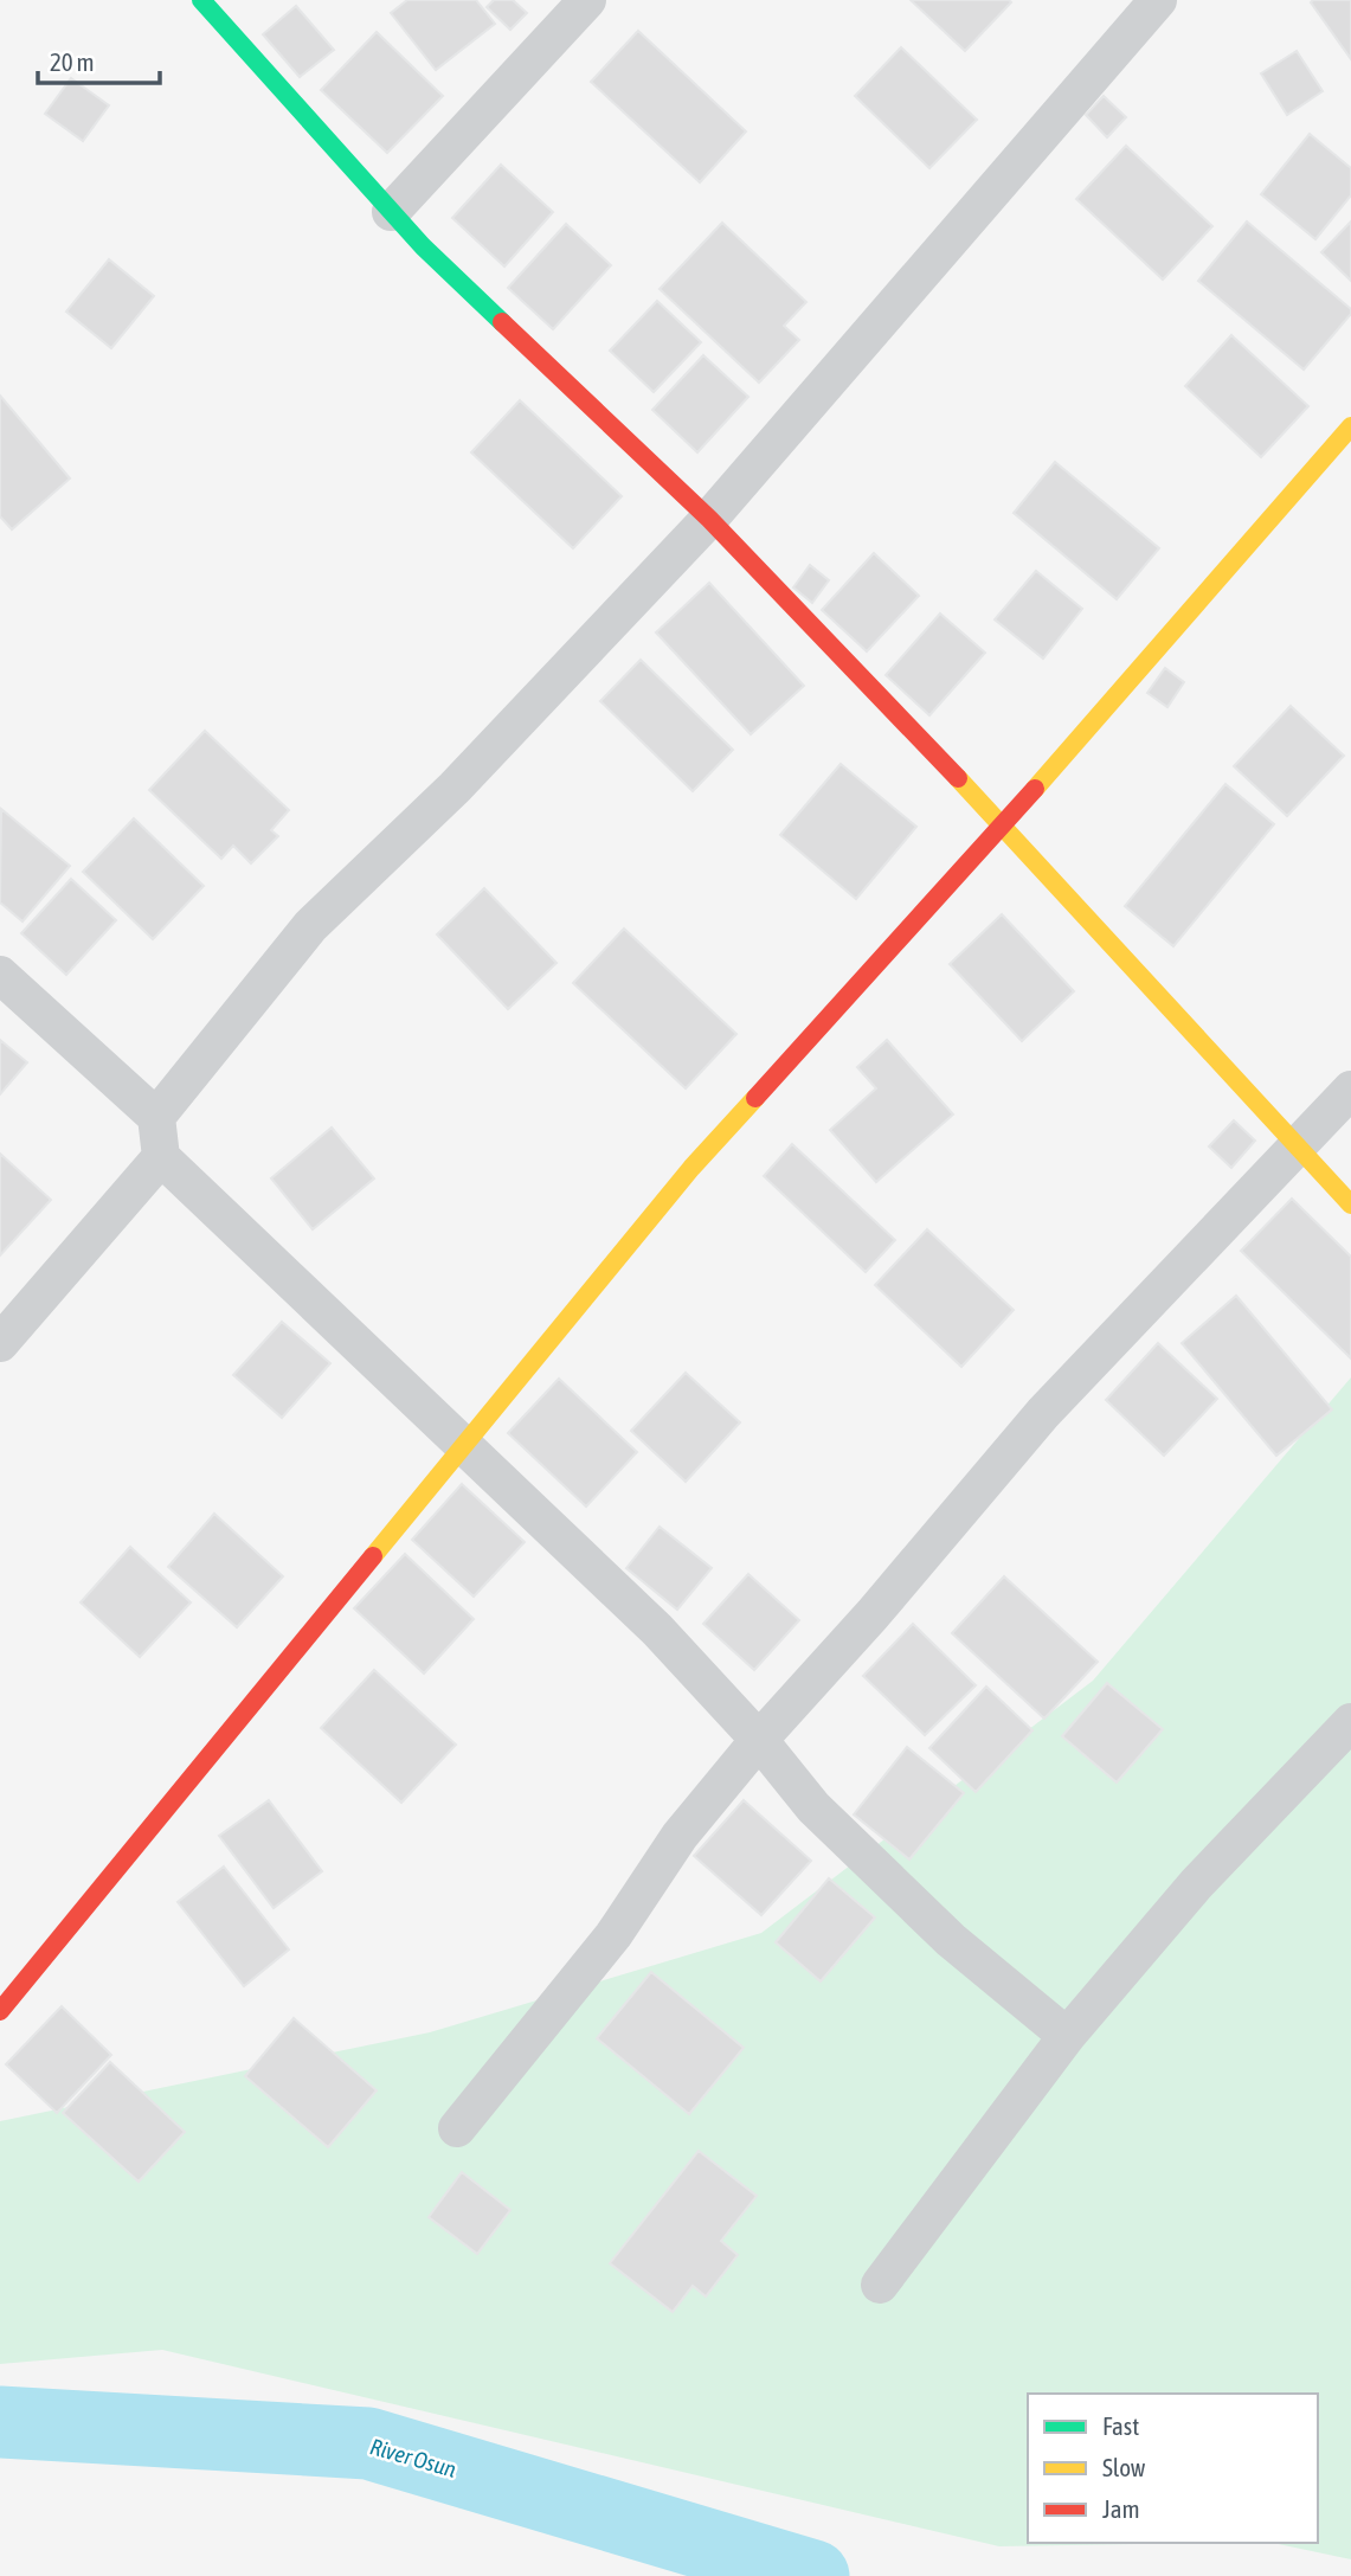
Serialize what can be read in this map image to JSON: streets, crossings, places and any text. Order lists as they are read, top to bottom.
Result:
{
  "water": ["River Osun"],
  "legend": ["Fast", "Slow", "Jam"],
  "scale_bar": "20 m"
}
